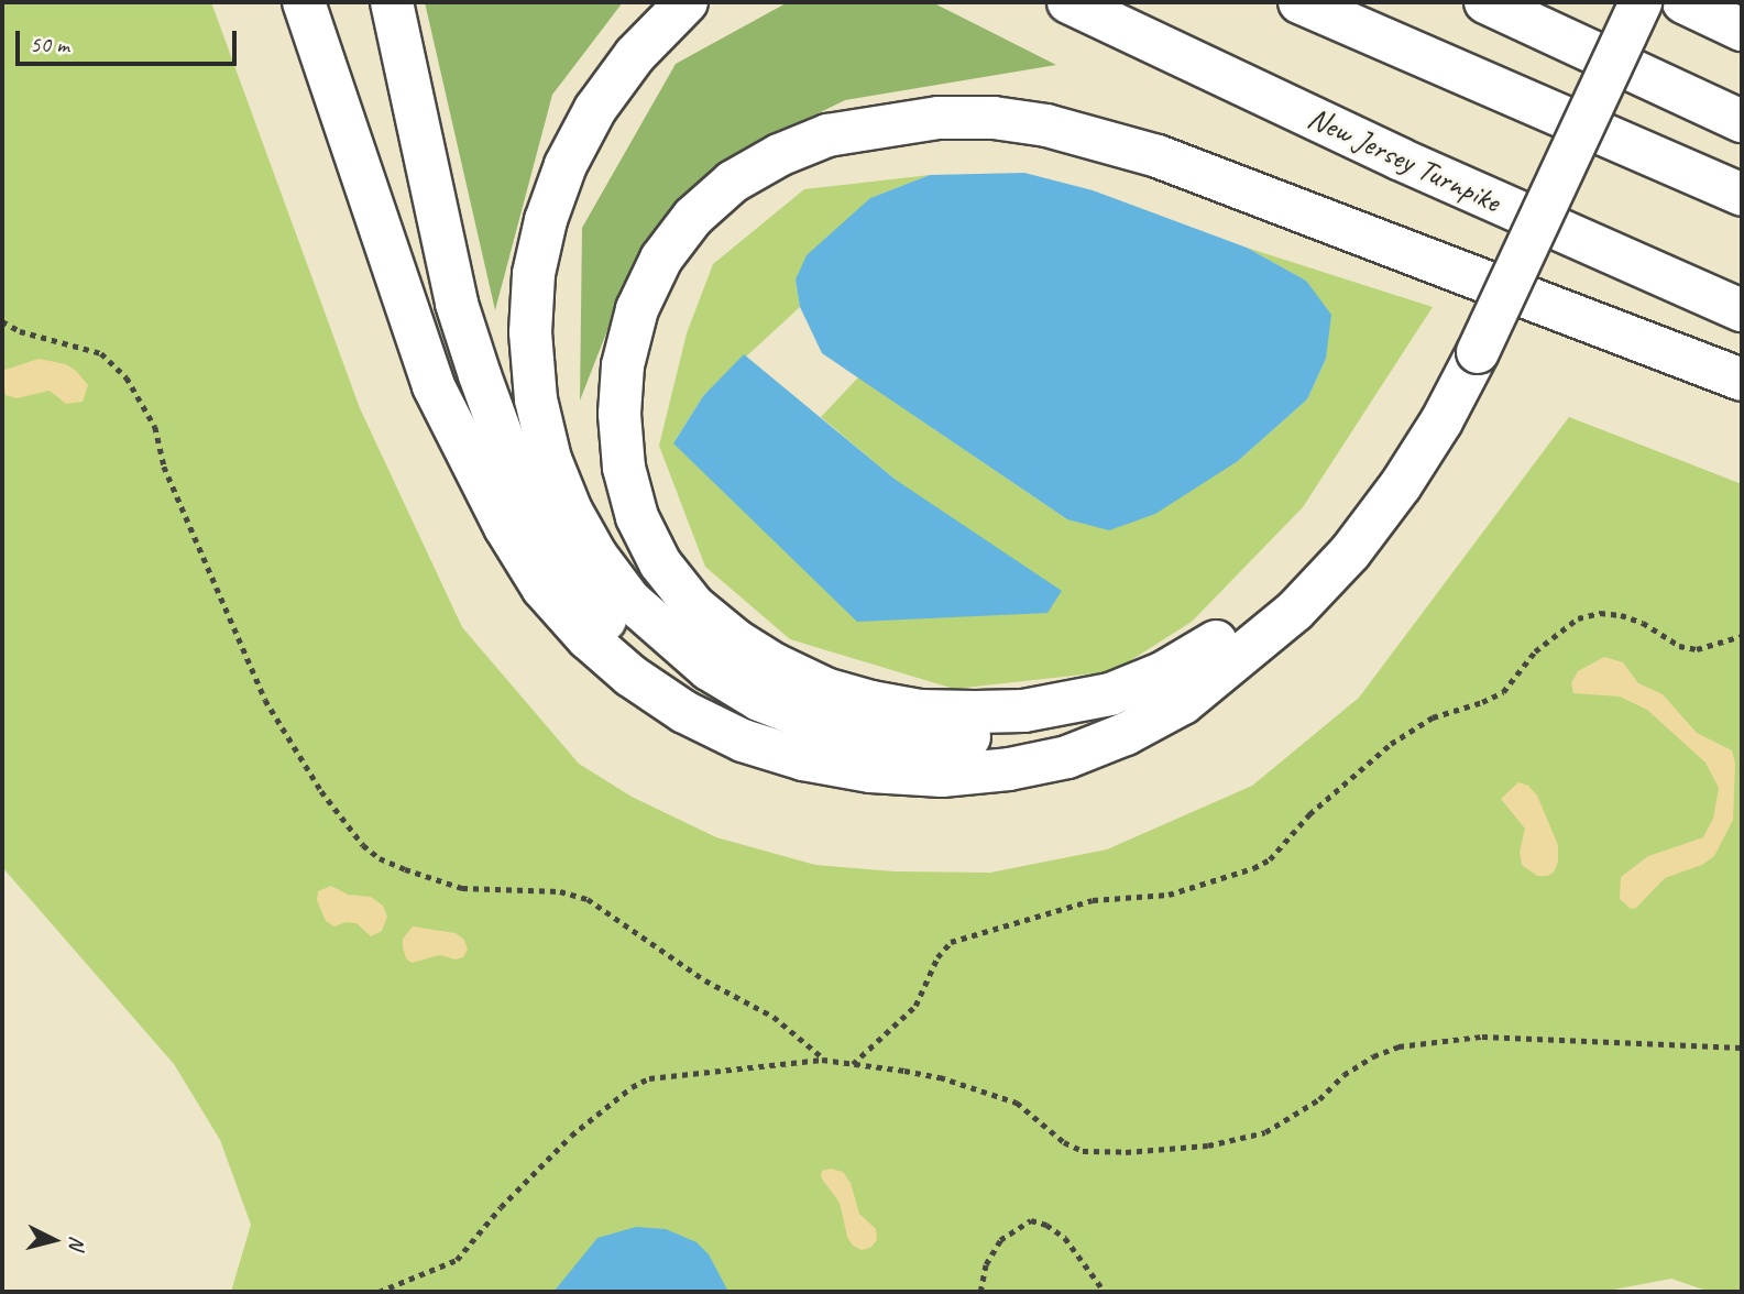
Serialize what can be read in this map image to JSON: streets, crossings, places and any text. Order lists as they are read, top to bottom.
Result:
{
  "streets": {
    "highway": ["New Jersey Turnpike"]
  },
  "scale_bar": "50 m",
  "north": "right"
}
